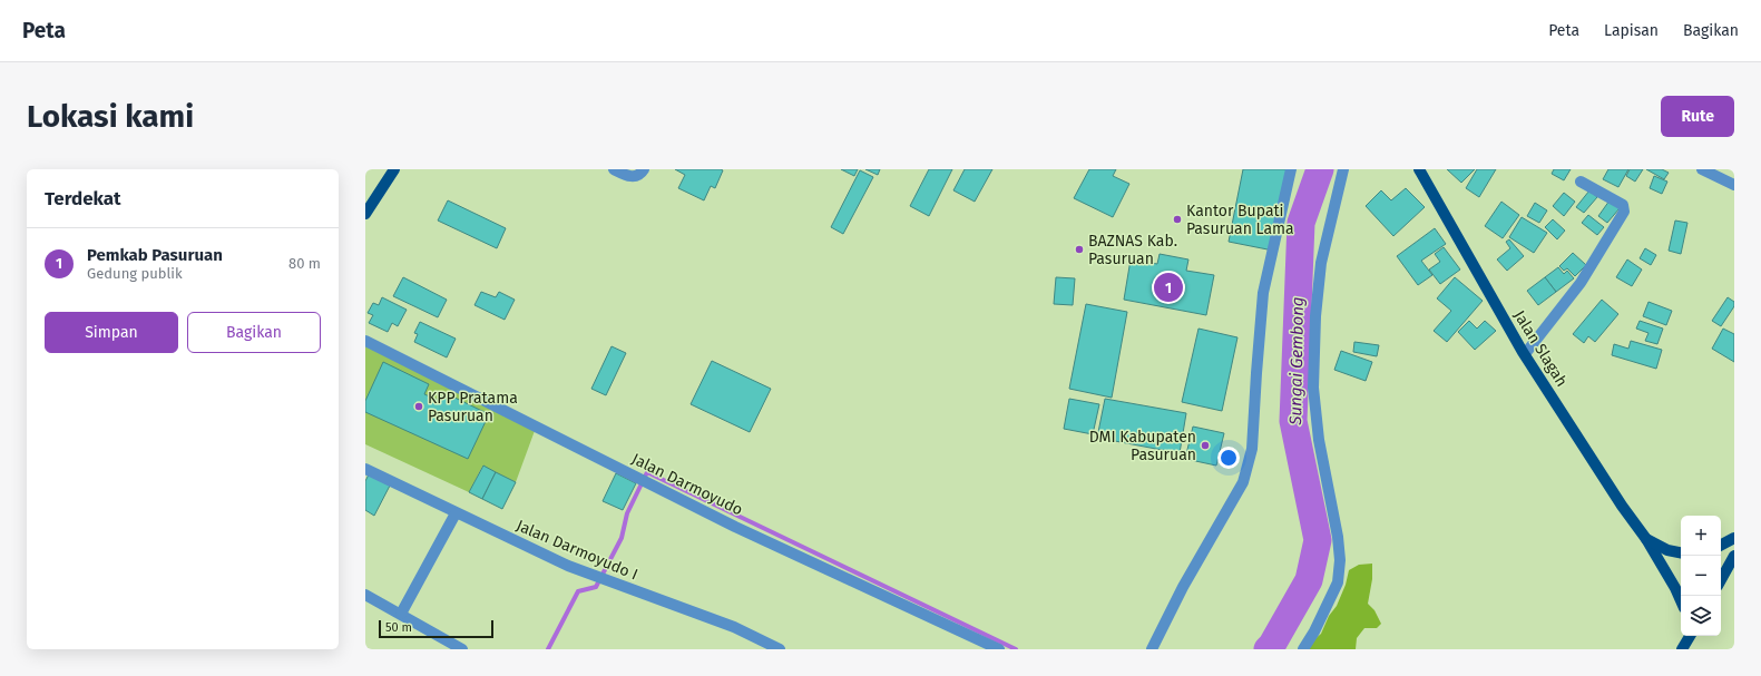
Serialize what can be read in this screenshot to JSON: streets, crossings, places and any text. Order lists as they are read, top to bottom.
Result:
{
  "streets": {
    "main road": ["Jalan Slagah"],
    "street": ["Jalan Darmoyudo", "Jalan Darmoyudo I"]
  },
  "water": ["Sungai Gembong"],
  "places": [
    "Kantor Bupati Pasuruan Lama",
    "BAZNAS Kab. Pasuruan",
    "KPP Pratama Pasuruan",
    "DMI Kabupaten Pasuruan"
  ],
  "scale_bar": "50 m",
  "page": {
    "header": "Peta",
    "nav": ["Peta", "Lapisan", "Bagikan"],
    "buttons": [
      "Rute",
      ["Simpan", "Bagikan"]
    ],
    "title": "Lokasi kami",
    "heading": "Terdekat",
    "list": [
      {
        "mark": "1",
        "name": "Pemkab Pasuruan",
        "note": "Gedung publik",
        "value": "80 m"
      }
    ],
    "pins": "1",
    "map_buttons": ["+", "−"],
    "scale": "50 m"
  }
}
